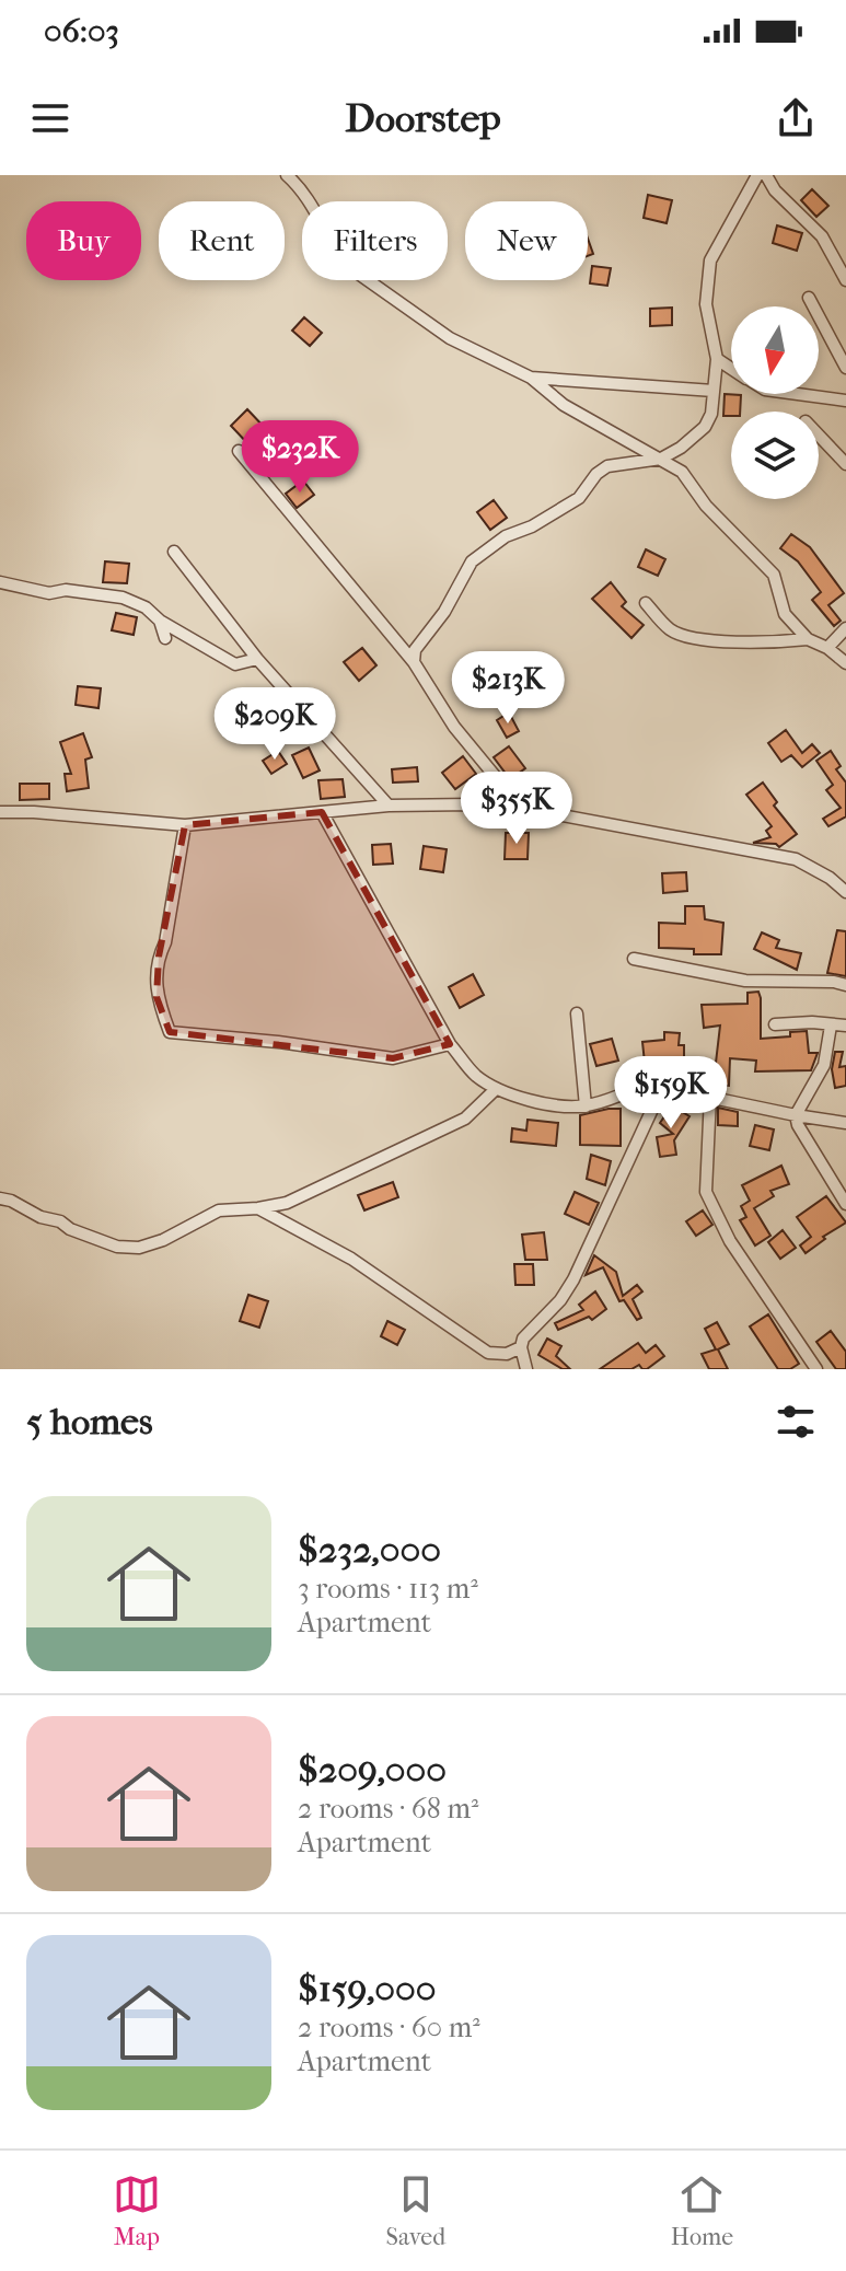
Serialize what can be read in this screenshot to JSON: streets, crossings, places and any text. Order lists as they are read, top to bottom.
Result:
{
  "north": "bottom",
  "page": {
    "status": "06:03",
    "header": "Doorstep",
    "chip": [
      "Buy",
      "Rent",
      "Filters",
      "New"
    ],
    "price": [
      "$232K",
      "$213K",
      "$209K",
      "$355K",
      "$159K"
    ],
    "heading": "5 homes",
    "list": [
      {
        "name": "$232,000",
        "note": "3 rooms · 113 m² · Apartment"
      },
      {
        "name": "$209,000",
        "note": "2 rooms · 68 m² · Apartment"
      },
      {
        "name": "$159,000",
        "note": "2 rooms · 60 m² · Apartment"
      }
    ],
    "tabs": ["Map", "Saved", "Home"]
  }
}
